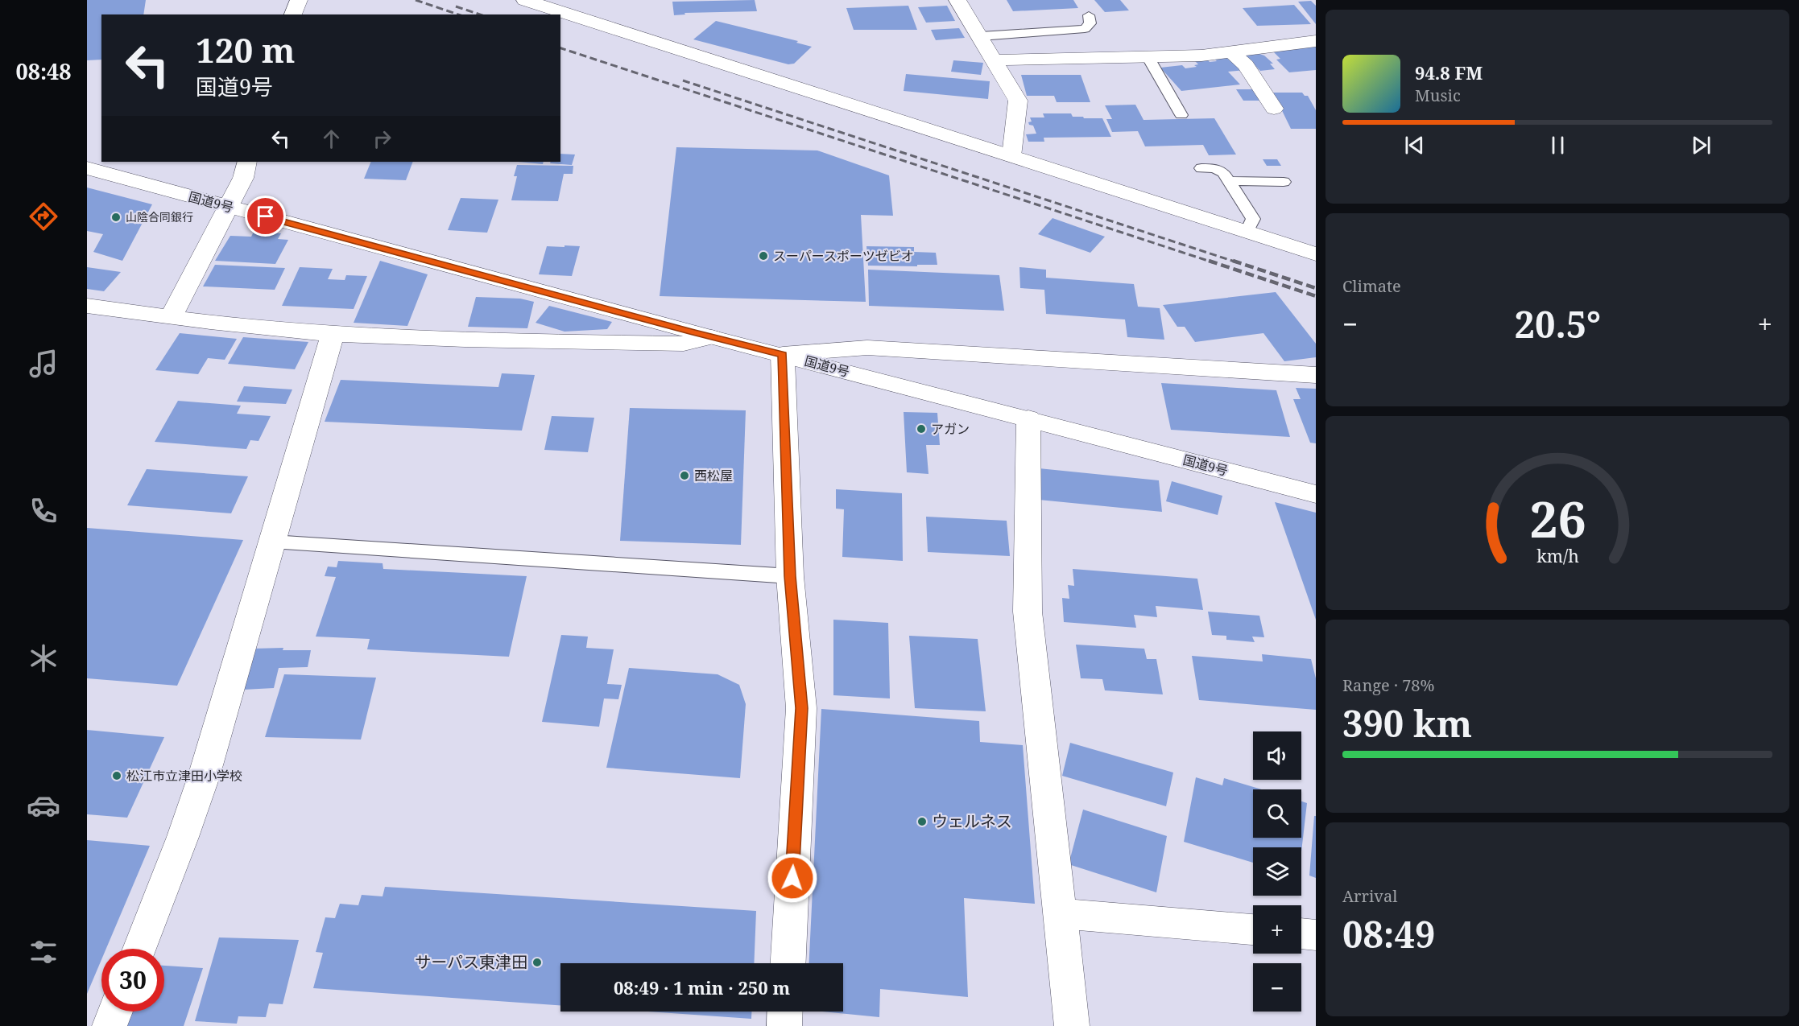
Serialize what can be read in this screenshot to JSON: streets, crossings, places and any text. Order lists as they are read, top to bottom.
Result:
{
  "streets": {
    "main road": ["国道9号"]
  },
  "places": [
    "山陰合同銀行",
    "スーパースポーツゼビオ",
    "アガン",
    "西松屋",
    "松江市立津田小学校",
    "ウェルネス",
    "サーパス東津田"
  ],
  "page": {
    "tabs": "08:48",
    "turn": ["120 m", "国道9号"],
    "song": ["94.8 FM", "Music"],
    "tile": [
      "Climate",
      ["Range · 78%", "390 km"],
      ["Arrival", "08:49"]
    ],
    "heat": ["−", "20.5°", "+"],
    "map_buttons": ["+", "−"],
    "limit": "30",
    "trip": "08:49 · 1 min · 250 m",
    "gauge": ["26", "km/h"]
  }
}
